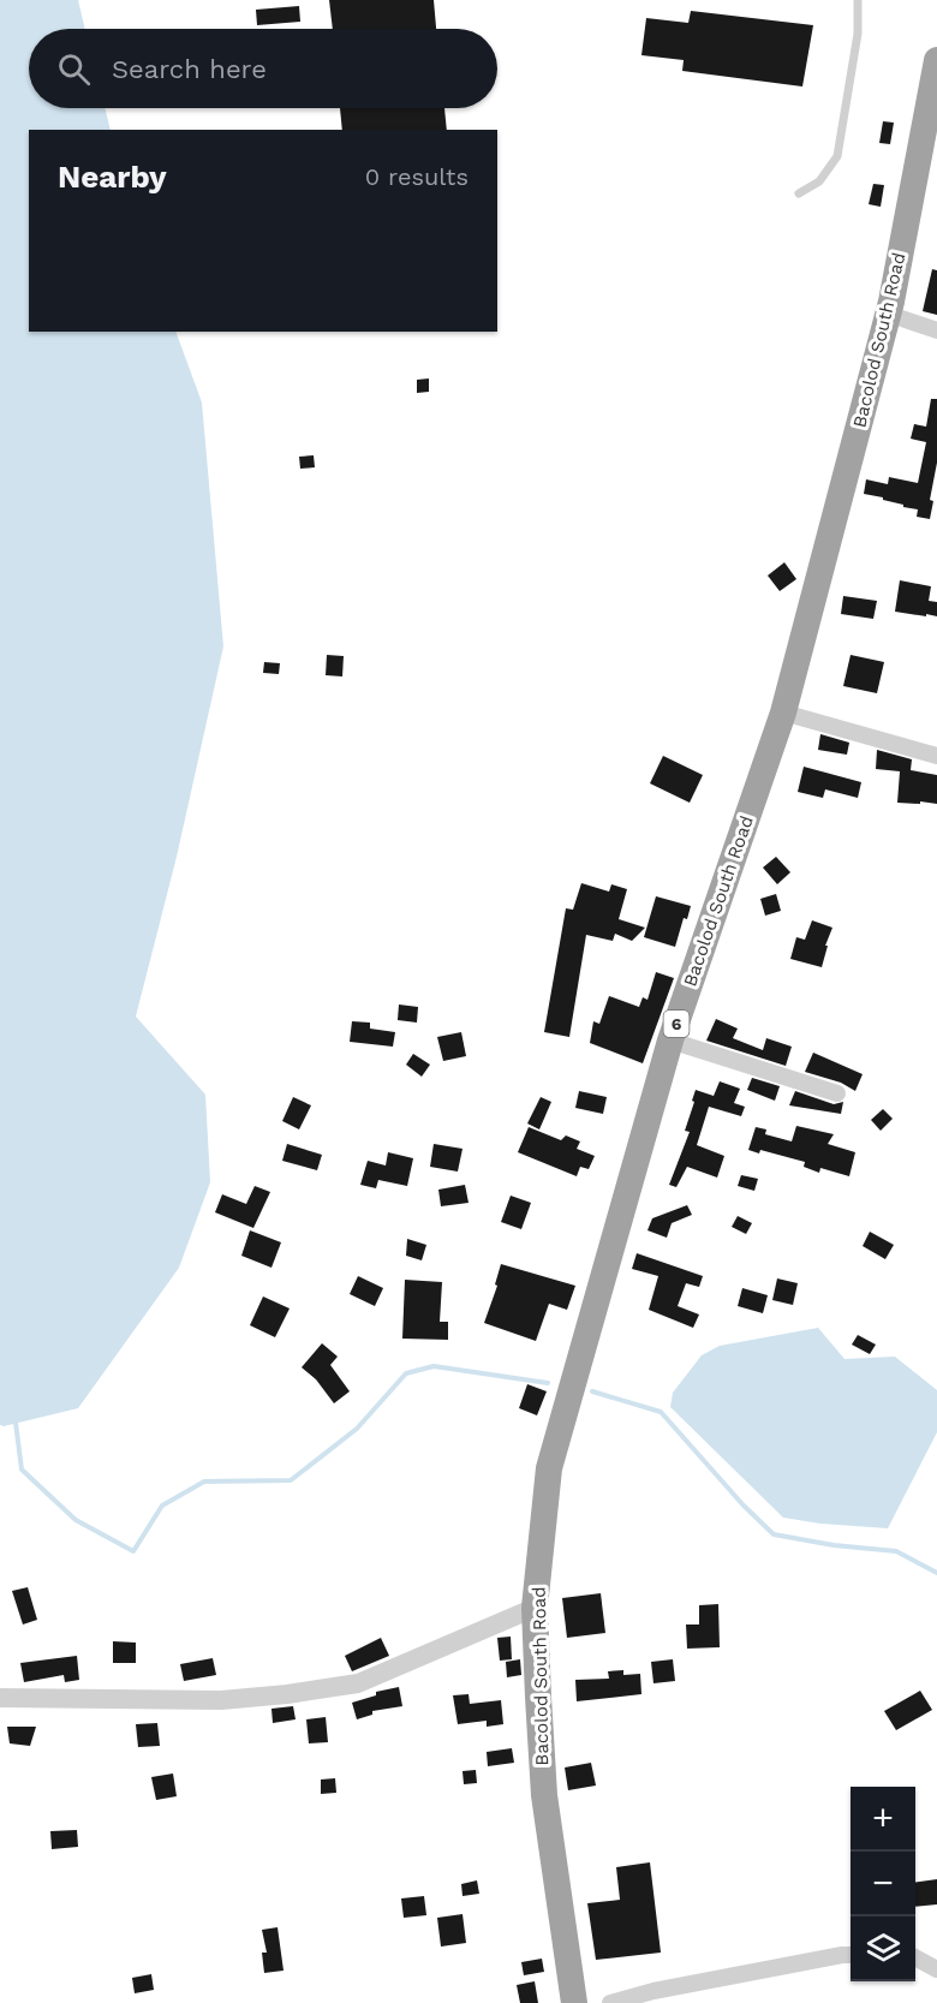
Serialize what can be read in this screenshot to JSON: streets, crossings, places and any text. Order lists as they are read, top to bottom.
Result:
{
  "streets": {
    "highway": ["Bacolod South Road", "6"]
  },
  "page": {
    "search": "Search here",
    "heading": ["Nearby", "0 results"],
    "map_buttons": ["+", "−"]
  }
}
